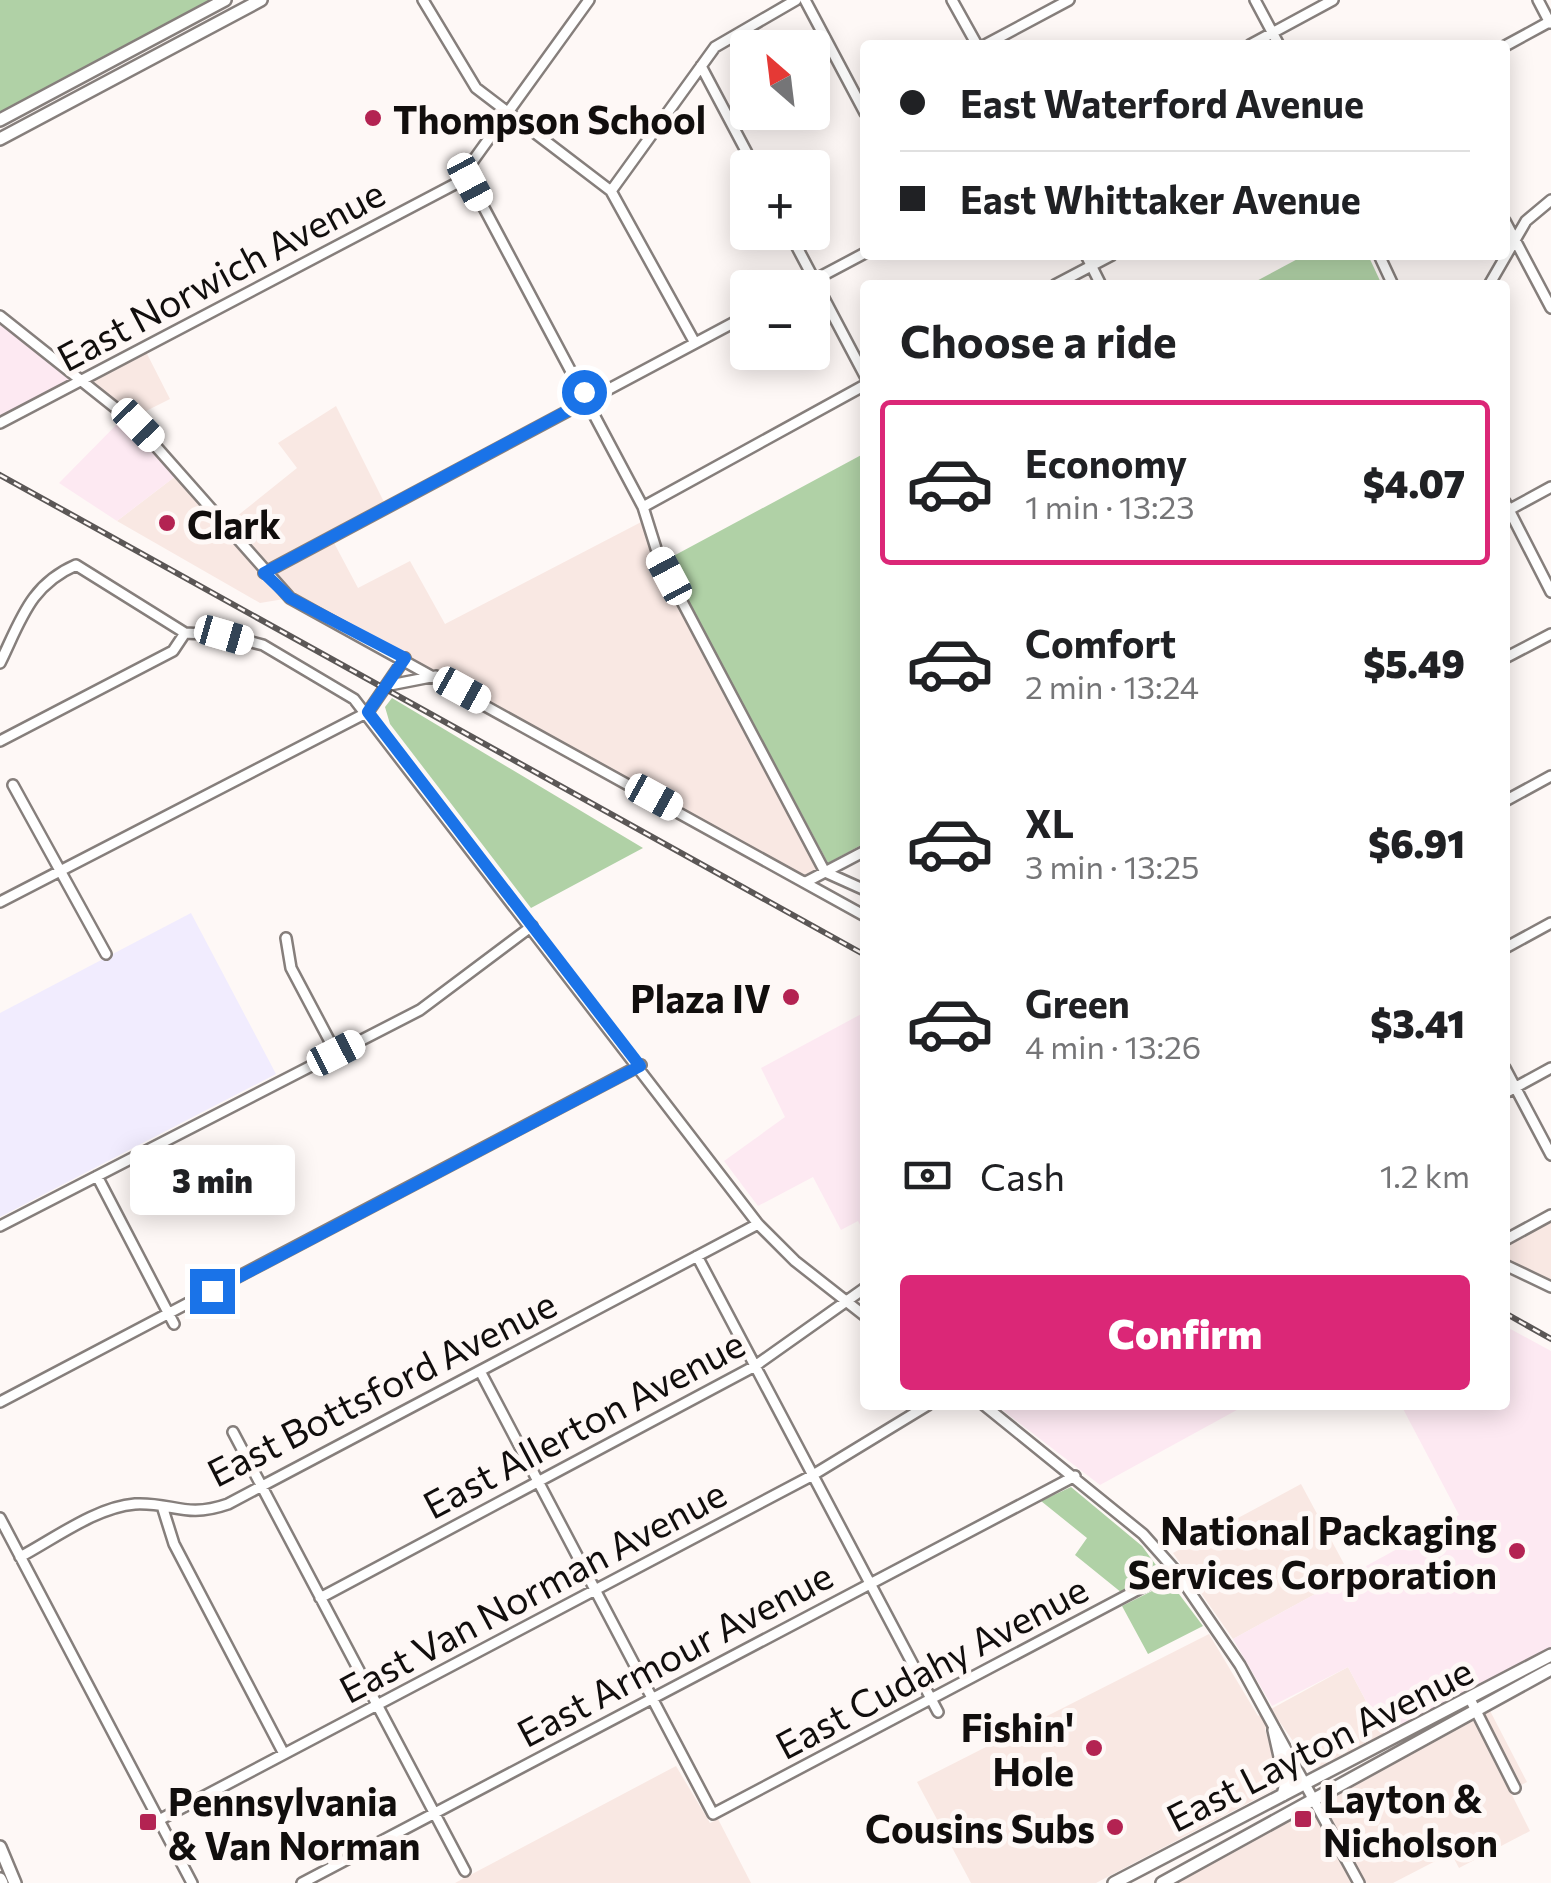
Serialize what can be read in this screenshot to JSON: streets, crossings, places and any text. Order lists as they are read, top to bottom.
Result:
{
  "streets": {
    "main road": ["East Layton Avenue"],
    "street": [
      "East Norwich Avenue",
      "East Bottsford Avenue",
      "East Allerton Avenue",
      "East Van Norman Avenue",
      "East Armour Avenue",
      "East Cudahy Avenue"
    ]
  },
  "crossings": [
    ["East Armour Avenue", "East Cudahy Avenue"]
  ],
  "places": {
    "other": [
      "Thompson School",
      "Clark",
      "Plaza IV",
      "National Packaging Services Corporation",
      "Fishin' Hole",
      "Cousins Subs"
    ],
    "transit": ["Layton & Nicholson", "Pennsylvania & Van Norman"]
  },
  "north": "top left",
  "page": {
    "map_buttons": ["+", "−"],
    "banner": ["East Waterford Avenue", "East Whittaker Avenue"],
    "heading": "Choose a ride",
    "list": [
      {
        "name": "Economy",
        "note": "1 min · 13:23",
        "value": "$4.07"
      },
      {
        "name": "Comfort",
        "note": "2 min · 13:24",
        "value": "$5.49"
      },
      {
        "name": "XL",
        "note": "3 min · 13:25",
        "value": "$6.91"
      },
      {
        "name": "Green",
        "note": "4 min · 13:26",
        "value": "$3.41"
      }
    ],
    "pay": ["Cash", "1.2 km"],
    "bubble": "3 min",
    "buttons": "Confirm"
  }
}
